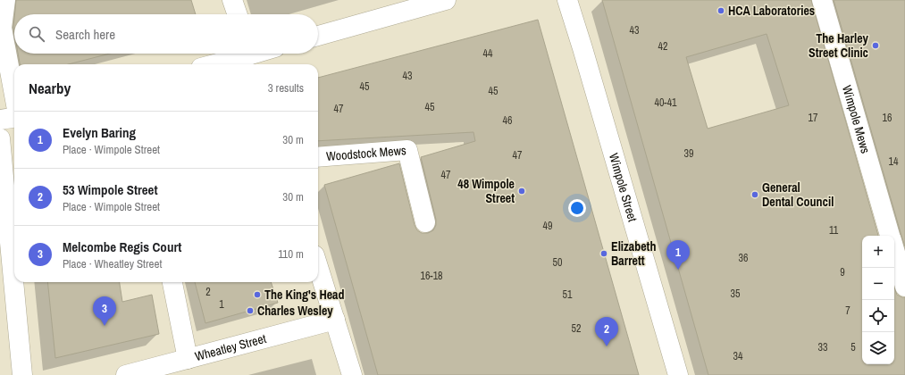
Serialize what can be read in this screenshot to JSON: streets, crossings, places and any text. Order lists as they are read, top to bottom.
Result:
{
  "streets": {
    "street": [
      "Wimpole Mews",
      "Woodstock Mews",
      "Wimpole Street",
      "Wheatley Street"
    ]
  },
  "places": [
    "HCA Laboratories",
    "The Harley Street Clinic",
    "48 Wimpole Street",
    "General Dental Council",
    "Elizabeth Barrett",
    "The King's Head",
    "Charles Wesley"
  ],
  "house_numbers": [
    "43",
    "42",
    "44",
    "43",
    "45",
    "45",
    "40-41",
    "45",
    "47",
    "17",
    "16",
    "46",
    "39",
    "47",
    "14",
    "47",
    "49",
    "11",
    "36",
    "50",
    "9",
    "16-18",
    "2",
    "35",
    "51",
    "1",
    "7",
    "52",
    "33",
    "5",
    "34"
  ],
  "page": {
    "search": "Search here",
    "heading": ["Nearby", "3 results"],
    "list": [
      {
        "mark": "1",
        "name": "Evelyn Baring",
        "note": "Place · Wimpole Street",
        "value": "30 m"
      },
      {
        "mark": "2",
        "name": "53 Wimpole Street",
        "note": "Place · Wimpole Street",
        "value": "30 m"
      },
      {
        "mark": "3",
        "name": "Melcombe Regis Court",
        "note": "Place · Wheatley Street",
        "value": "110 m"
      }
    ],
    "map_buttons": ["+", "−"],
    "pins": ["1", "3", "2"]
  }
}
